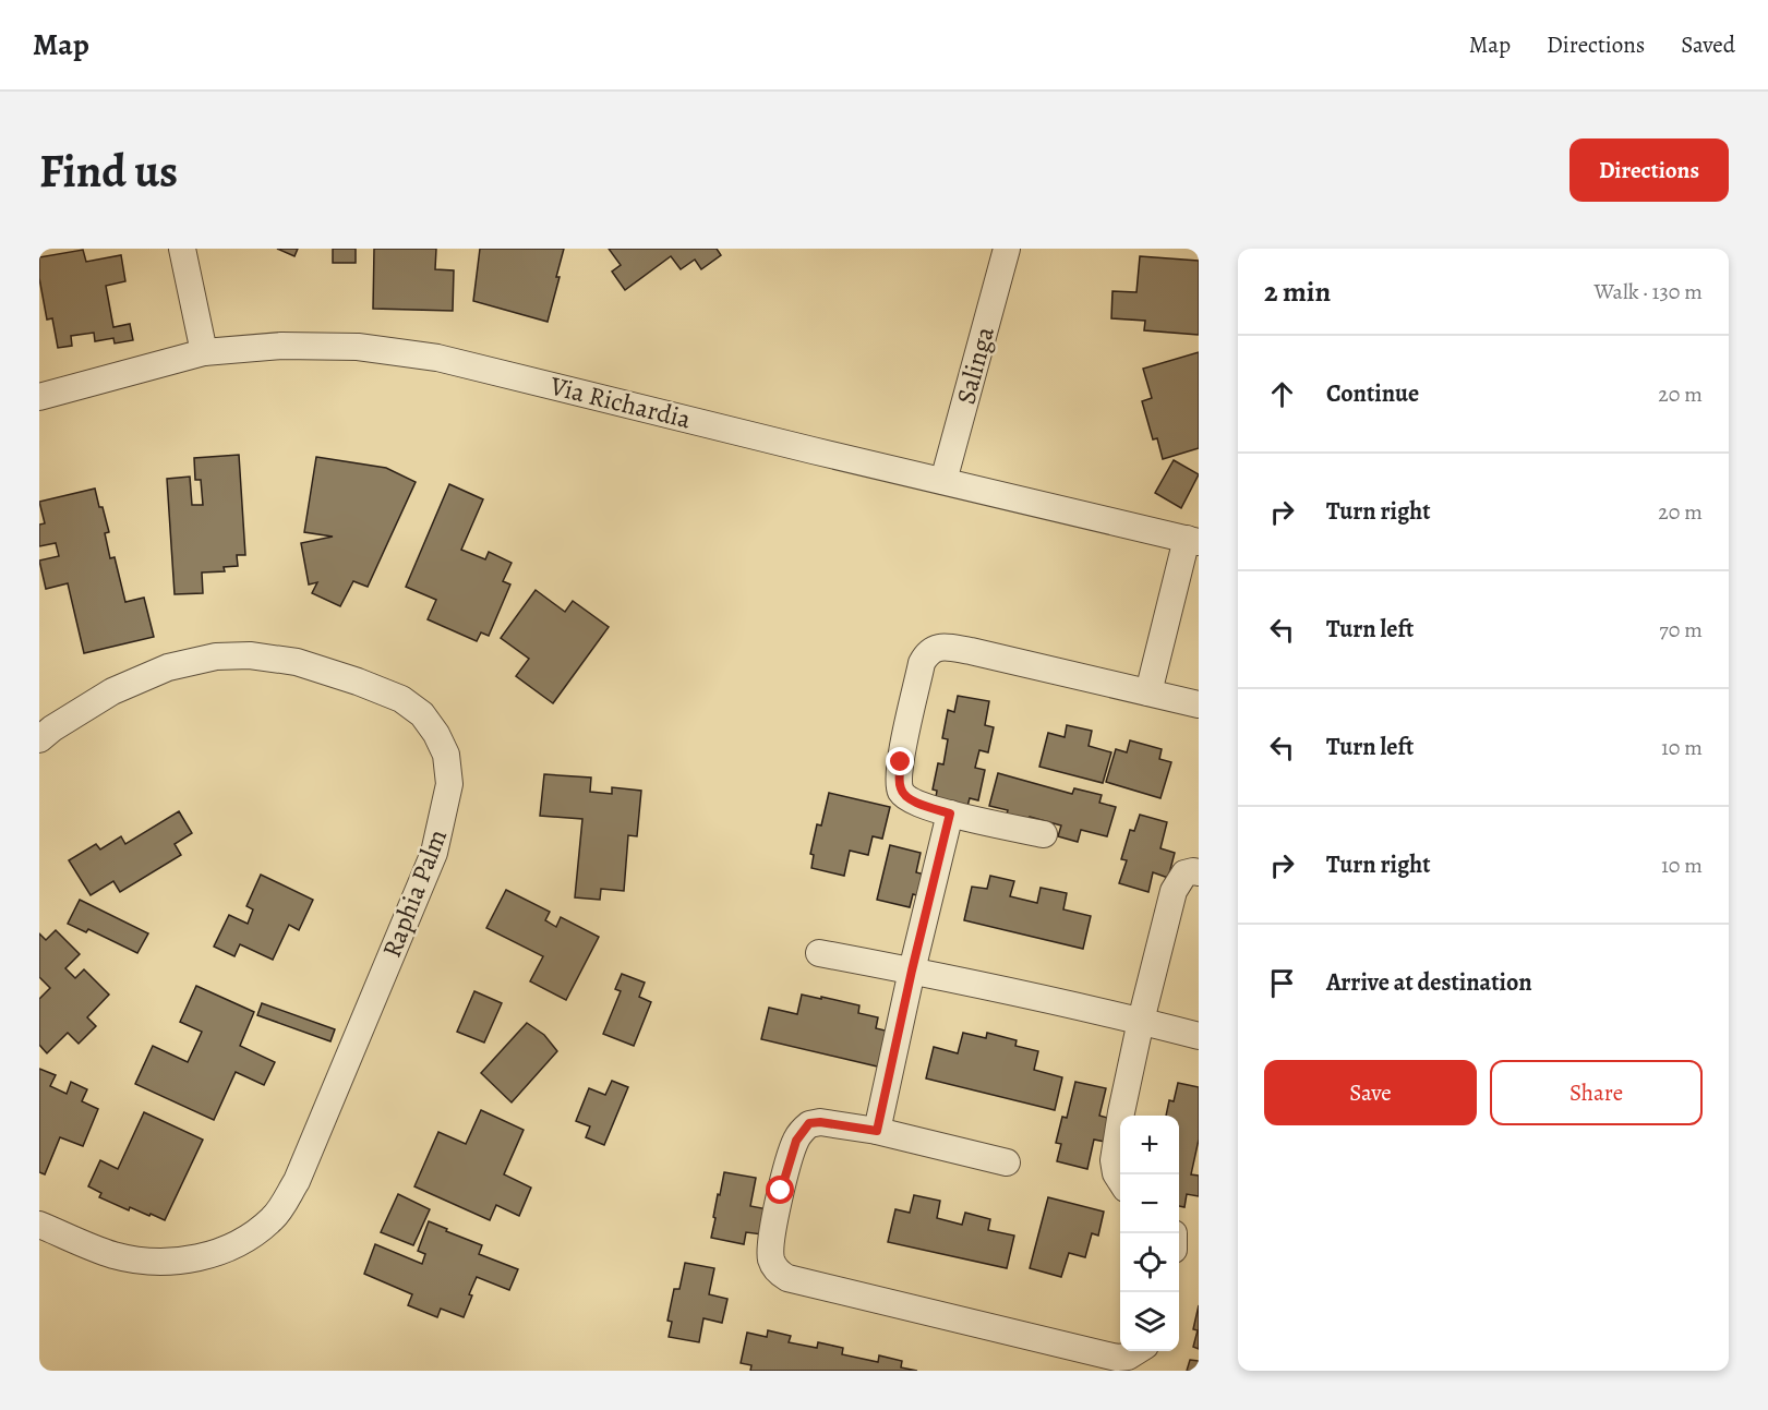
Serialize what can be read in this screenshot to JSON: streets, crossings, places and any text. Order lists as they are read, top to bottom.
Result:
{
  "streets": {
    "street": ["Salinga", "Via Richardia", "Raphia Palm"]
  },
  "crossings": [
    ["Salinga", "Via Richardia"]
  ],
  "page": {
    "header": "Map",
    "nav": ["Map", "Directions", "Saved"],
    "buttons": [
      "Directions",
      ["Save", "Share"]
    ],
    "title": "Find us",
    "heading": ["2 min", "Walk · 130 m"],
    "list": [
      ["Continue", "20 m"],
      ["Turn right", "20 m"],
      ["Turn left", "70 m"],
      ["Turn left", "10 m"],
      ["Turn right", "10 m"],
      "Arrive at destination"
    ],
    "map_buttons": ["+", "−"]
  }
}
